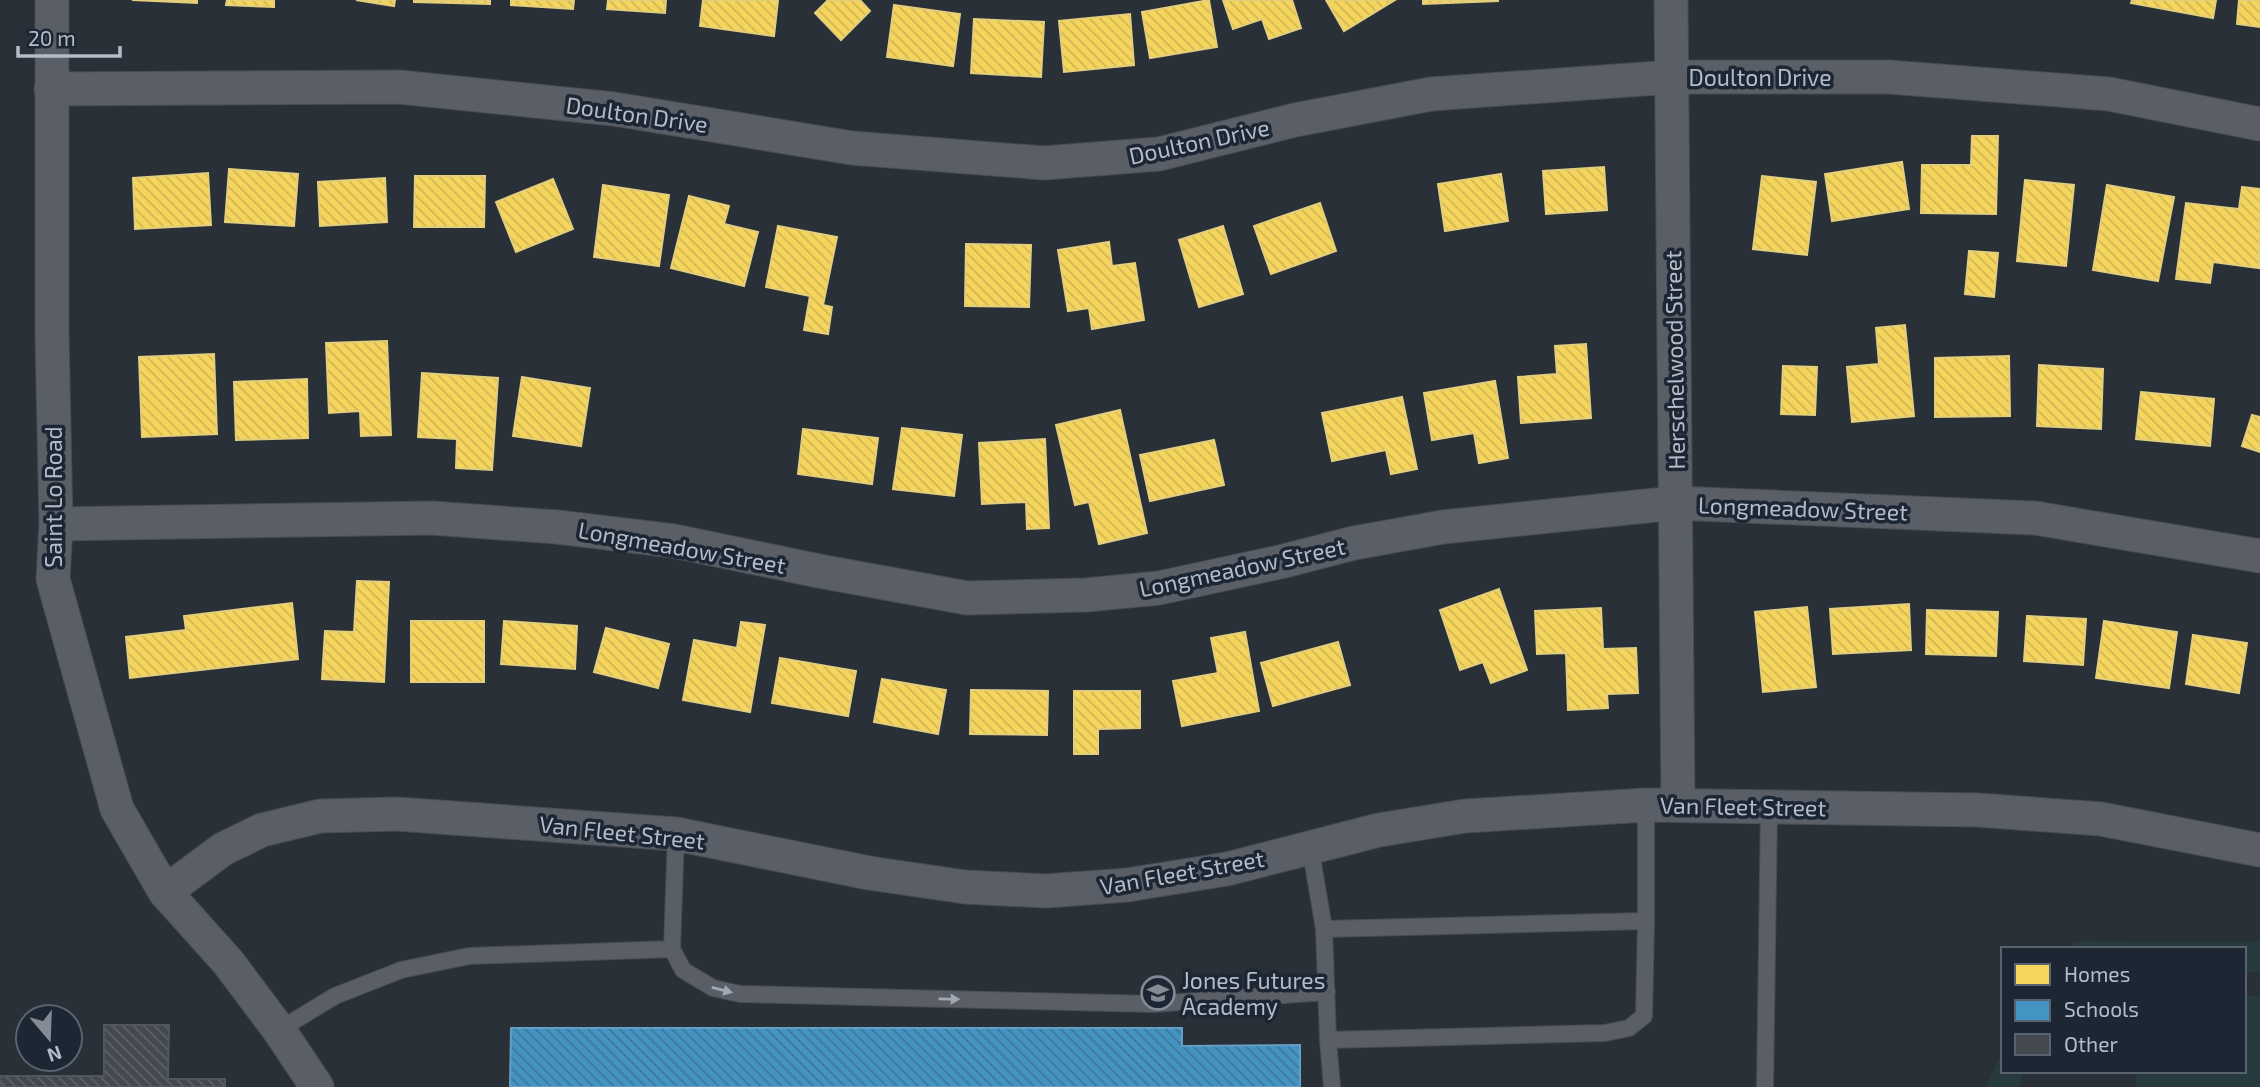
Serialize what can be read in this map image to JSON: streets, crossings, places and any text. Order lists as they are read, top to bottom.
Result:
{
  "streets": {
    "street": [
      "Doulton Drive",
      "Herschelwood Street",
      "Saint Lo Road",
      "Longmeadow Street",
      "Van Fleet Street"
    ]
  },
  "crossings": [
    ["Doulton Drive", "Herschelwood Street"],
    ["Doulton Drive", "Saint Lo Road"],
    ["Herschelwood Street", "Longmeadow Street"],
    ["Herschelwood Street", "Van Fleet Street"],
    ["Saint Lo Road", "Longmeadow Street"],
    ["Saint Lo Road", "Van Fleet Street"]
  ],
  "places": {
    "school or university": ["Jones Futures Academy"]
  },
  "legend": ["Homes", "Schools", "Other"],
  "scale_bar": "20 m",
  "north": "bottom"
}
